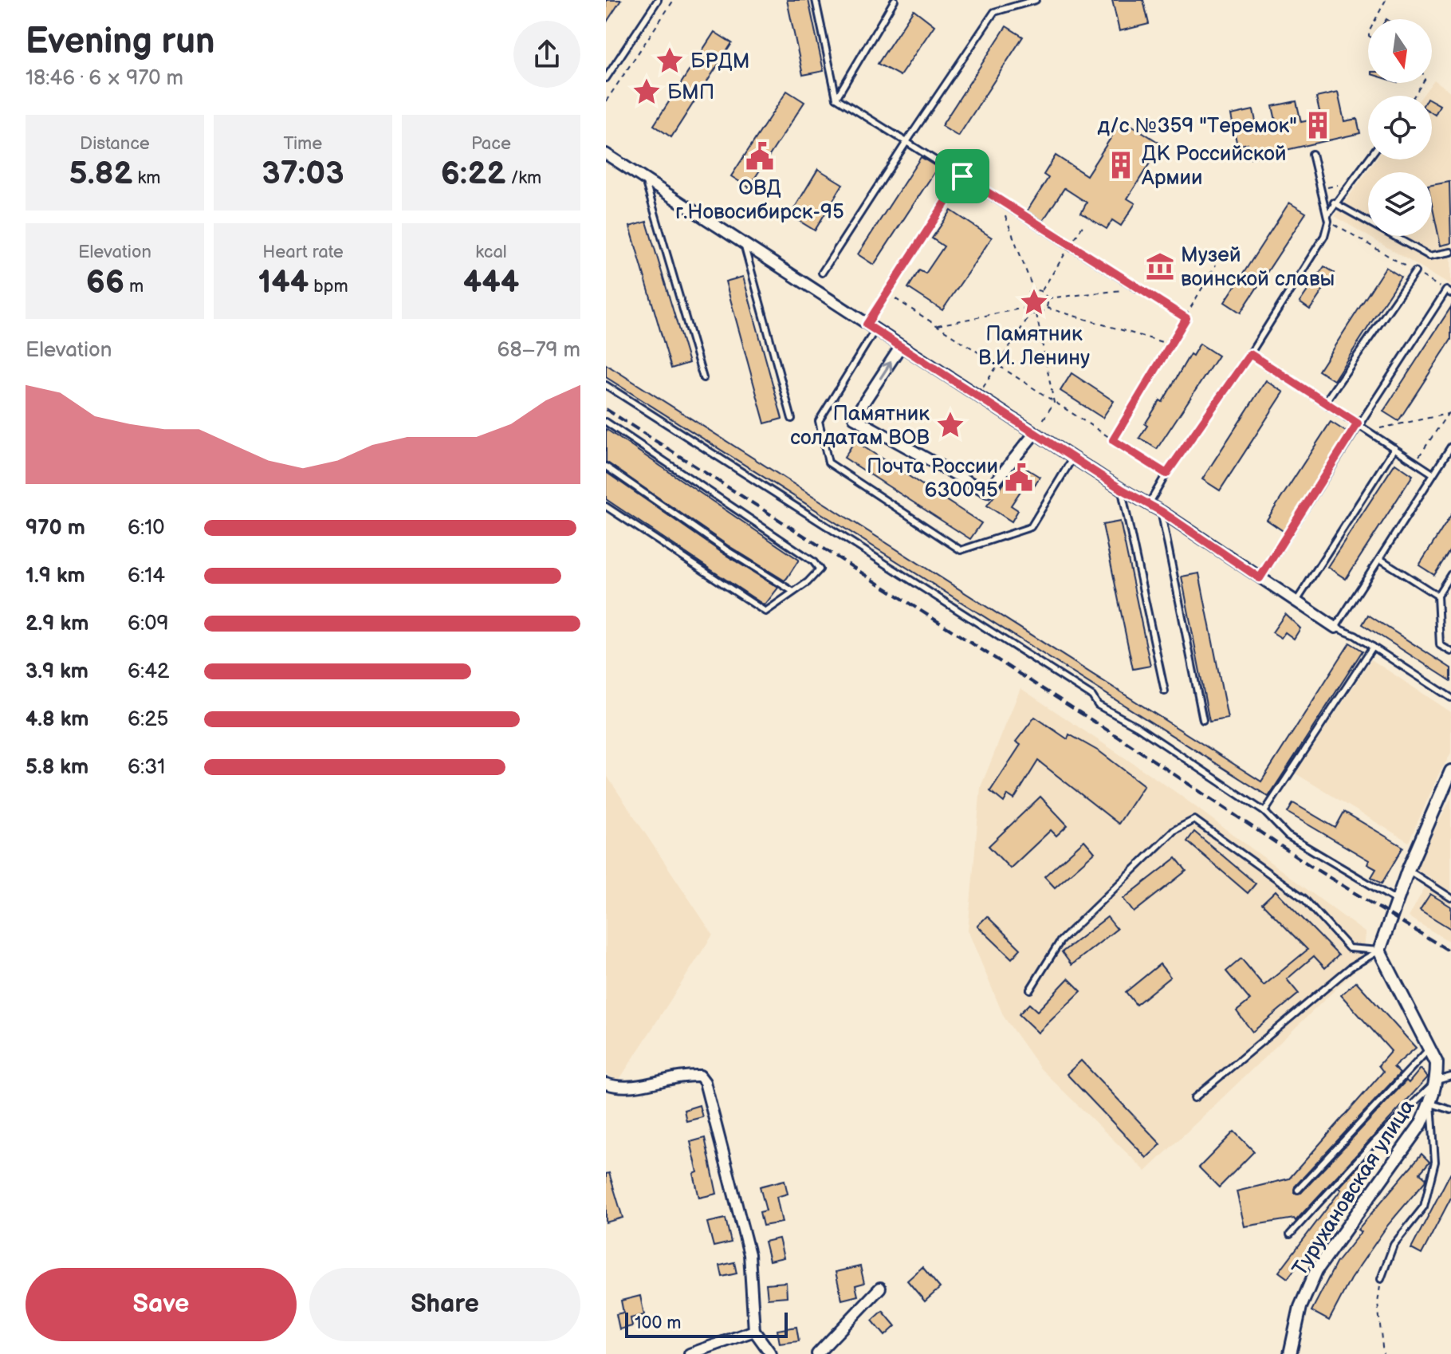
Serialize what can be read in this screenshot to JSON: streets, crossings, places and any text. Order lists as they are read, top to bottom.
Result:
{
  "streets": {
    "street": ["Турухановская улица"]
  },
  "places": {
    "place": [
      "БРДМ",
      "БМП",
      "Памятник В.И. Ленину",
      "Памятник солдатам ВОВ"
    ],
    "building": ["д/с №359 \"Теремок\"", "ДК Российской Армии"],
    "public building": ["ОВД г.Новосибирск-95", "Почта России 630095"],
    "museum": ["Музей воинской славы"]
  },
  "scale_bar": "100 m",
  "north": "bottom",
  "page": {
    "heading": ["Evening run", "18:46 · 6 × 970 m"],
    "stats": [
      ["Distance", "5.82 km"],
      ["Time", "37:03"],
      ["Pace", "6:22 /km"],
      ["Elevation", "66 m"],
      ["Heart rate", "144 bpm"],
      ["kcal", "444"]
    ],
    "chart": ["Elevation", "68–79 m"],
    "list": [
      {
        "name": "970 m",
        "note": "6:10"
      },
      {
        "name": "1.9 km",
        "note": "6:14"
      },
      {
        "name": "2.9 km",
        "note": "6:09"
      },
      {
        "name": "3.9 km",
        "note": "6:42"
      },
      {
        "name": "4.8 km",
        "note": "6:25"
      },
      {
        "name": "5.8 km",
        "note": "6:31"
      }
    ],
    "buttons": ["Save", "Share"],
    "scale": "100 m"
  }
}
